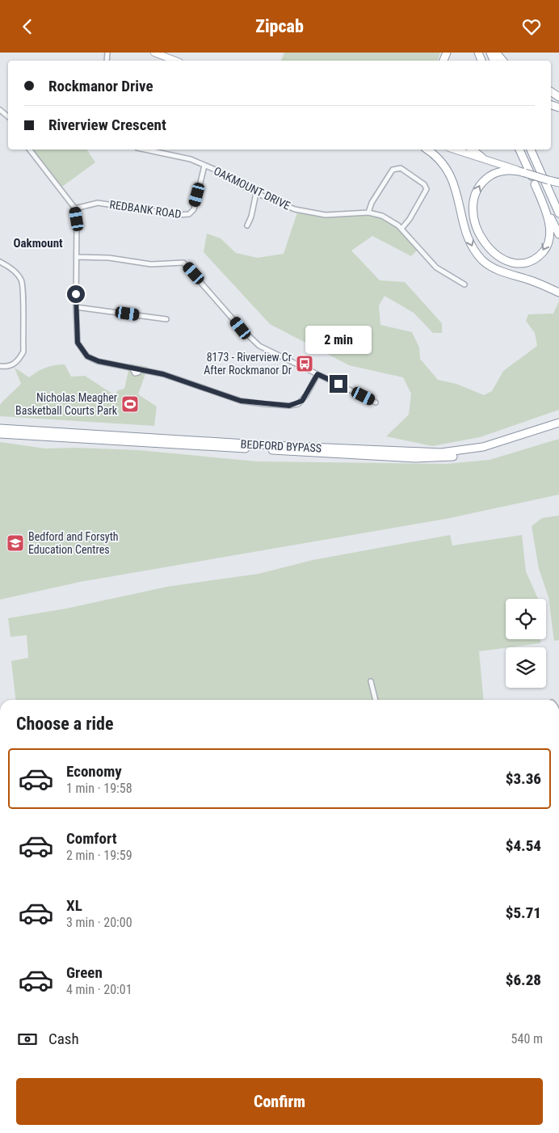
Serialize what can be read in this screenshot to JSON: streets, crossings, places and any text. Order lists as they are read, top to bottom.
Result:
{
  "streets": {
    "highway": ["BEDFORD BYPASS"],
    "street": ["OAKMOUNT DRIVE", "REDBANK ROAD"]
  },
  "crossings": [
    ["OAKMOUNT DRIVE", "REDBANK ROAD"]
  ],
  "districts": ["Oakmount"],
  "places": {
    "bus stop": ["8173 - Riverview Cr After Rockmanor Dr"],
    "sports": ["Nicholas Meagher Basketball Courts Park"],
    "school or university": ["Bedford and Forsyth Education Centres"]
  },
  "page": {
    "header": "Zipcab",
    "banner": ["Rockmanor Drive", "Riverview Crescent"],
    "bubble": "2 min",
    "heading": "Choose a ride",
    "list": [
      {
        "name": "Economy",
        "note": "1 min · 19:58",
        "value": "$3.36"
      },
      {
        "name": "Comfort",
        "note": "2 min · 19:59",
        "value": "$4.54"
      },
      {
        "name": "XL",
        "note": "3 min · 20:00",
        "value": "$5.71"
      },
      {
        "name": "Green",
        "note": "4 min · 20:01",
        "value": "$6.28"
      }
    ],
    "pay": ["Cash", "540 m"],
    "buttons": "Confirm"
  }
}
